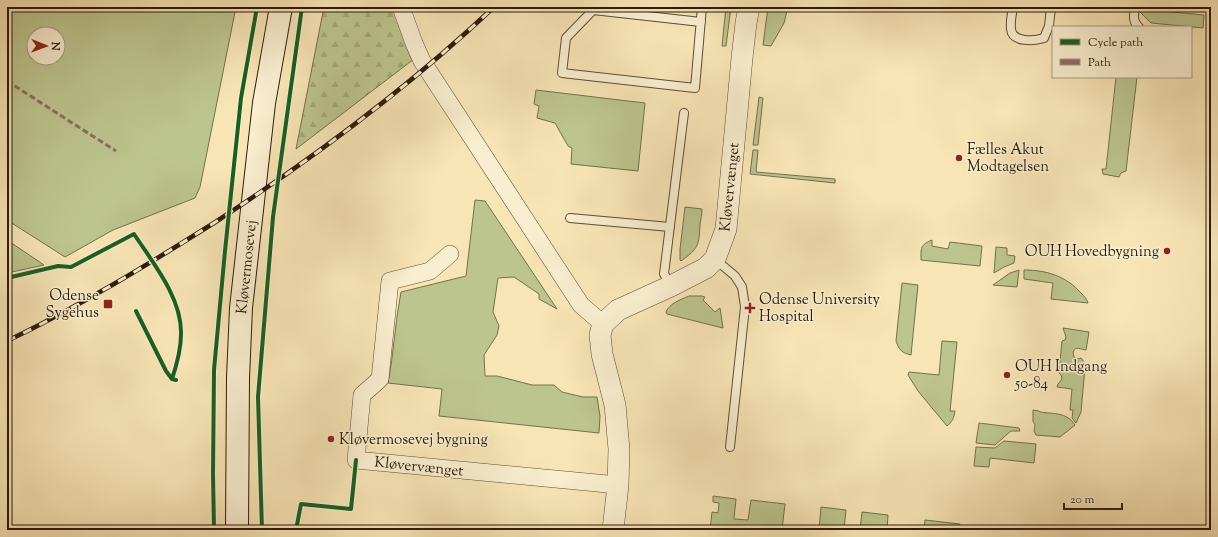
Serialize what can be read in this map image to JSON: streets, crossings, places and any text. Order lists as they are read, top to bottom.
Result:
{
  "streets": {
    "main road": ["Kløvermosevej"],
    "street": ["Kløvervænget"]
  },
  "places": {
    "other": [
      "Fælles Akut Modtagelsen",
      "OUH Hovedbygning",
      "OUH Indgang 50-84",
      "Kløvermosevej bygning"
    ],
    "transit": ["Odense Sygehus"],
    "health": ["Odense University Hospital"]
  },
  "legend": ["Cycle path", "Path"],
  "scale_bar": "20 m",
  "north": "right"
}
